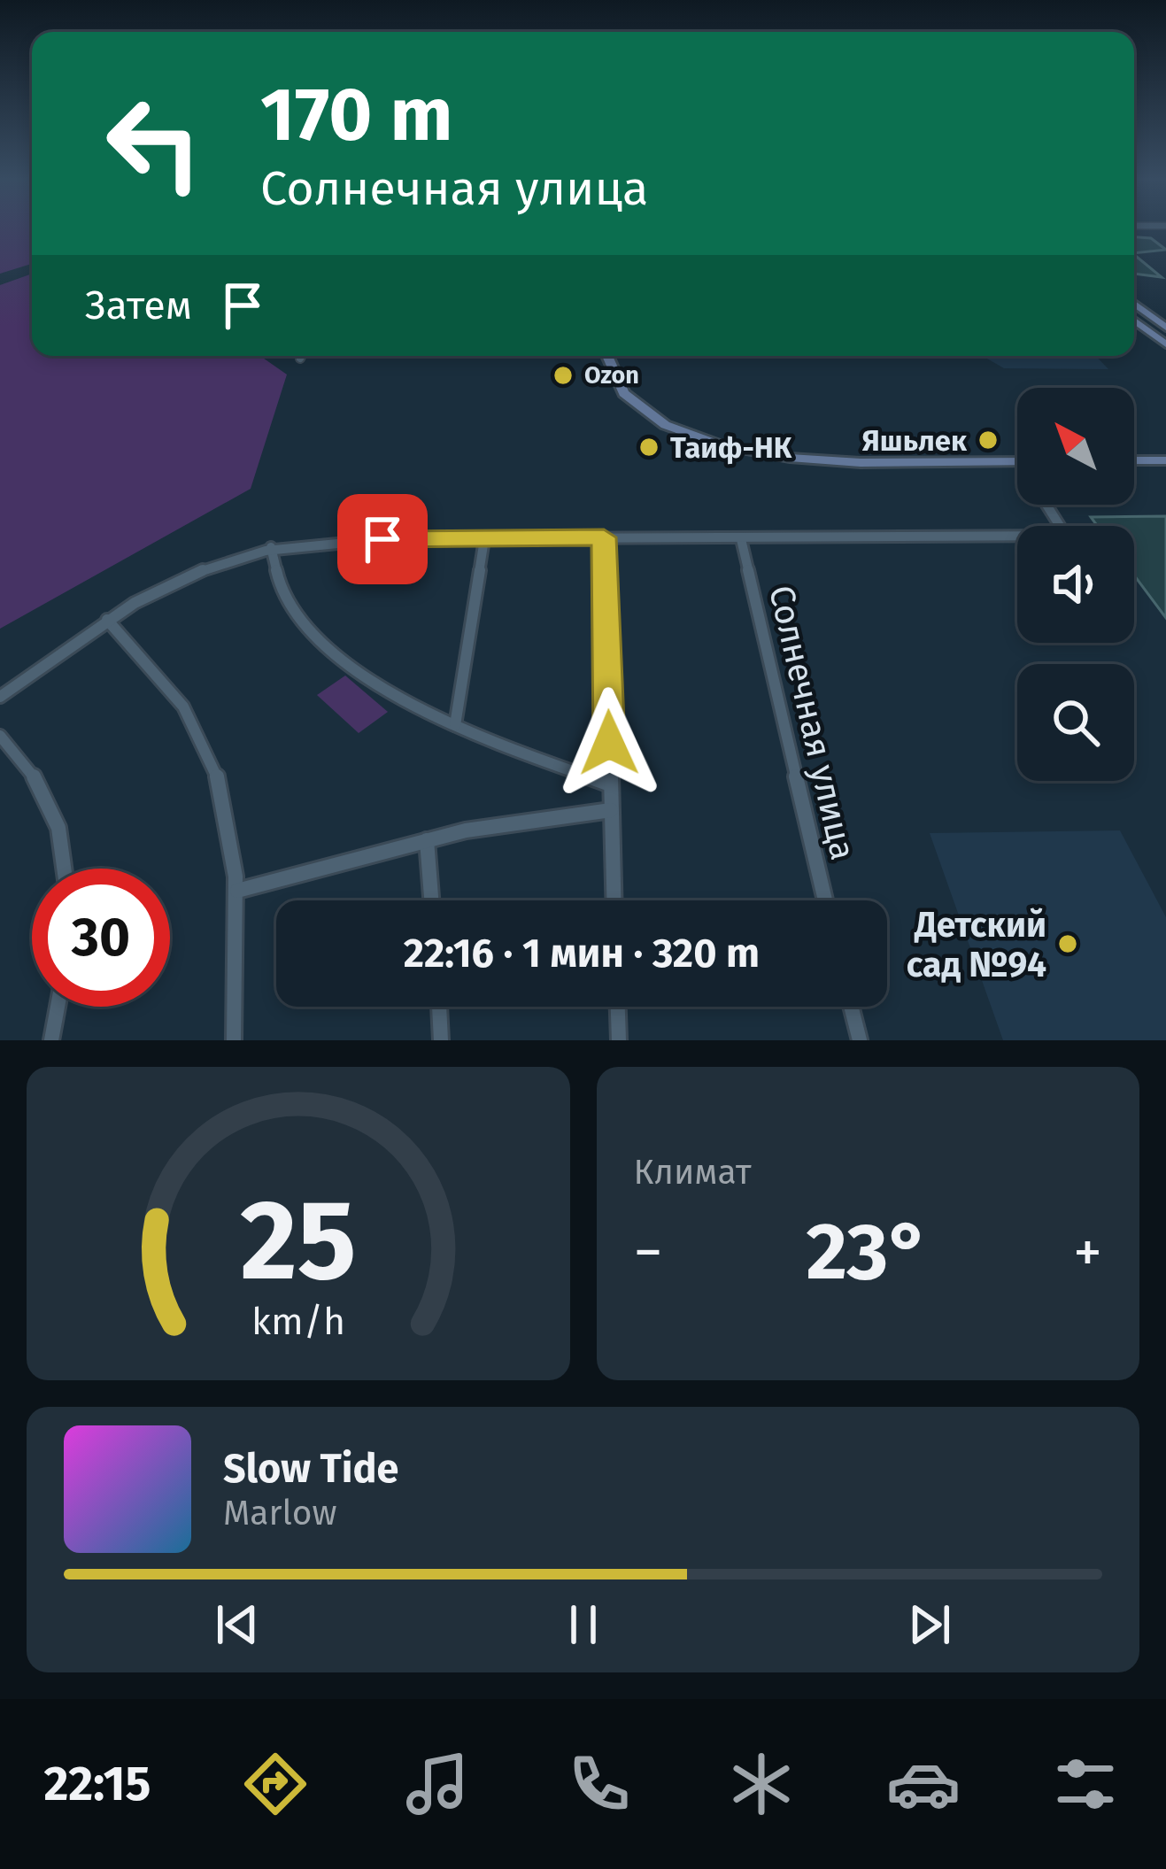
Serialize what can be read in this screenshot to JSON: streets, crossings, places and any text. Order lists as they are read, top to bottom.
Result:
{
  "streets": {
    "street": ["Солнечная улица"]
  },
  "places": [
    "Ozon",
    "Яшьлек",
    "Таиф-НК",
    "Детский сад №94"
  ],
  "north": "top left",
  "page": {
    "turn": ["170 m", "Солнечная улица"],
    "then": "Затем",
    "limit": "30",
    "trip": "22:16 · 1 мин · 320 m",
    "tile": "Климат",
    "heat": ["−", "23°", "+"],
    "song": ["Slow Tide", "Marlow"],
    "tabs": "22:15",
    "gauge": ["25", "km/h"]
  }
}
